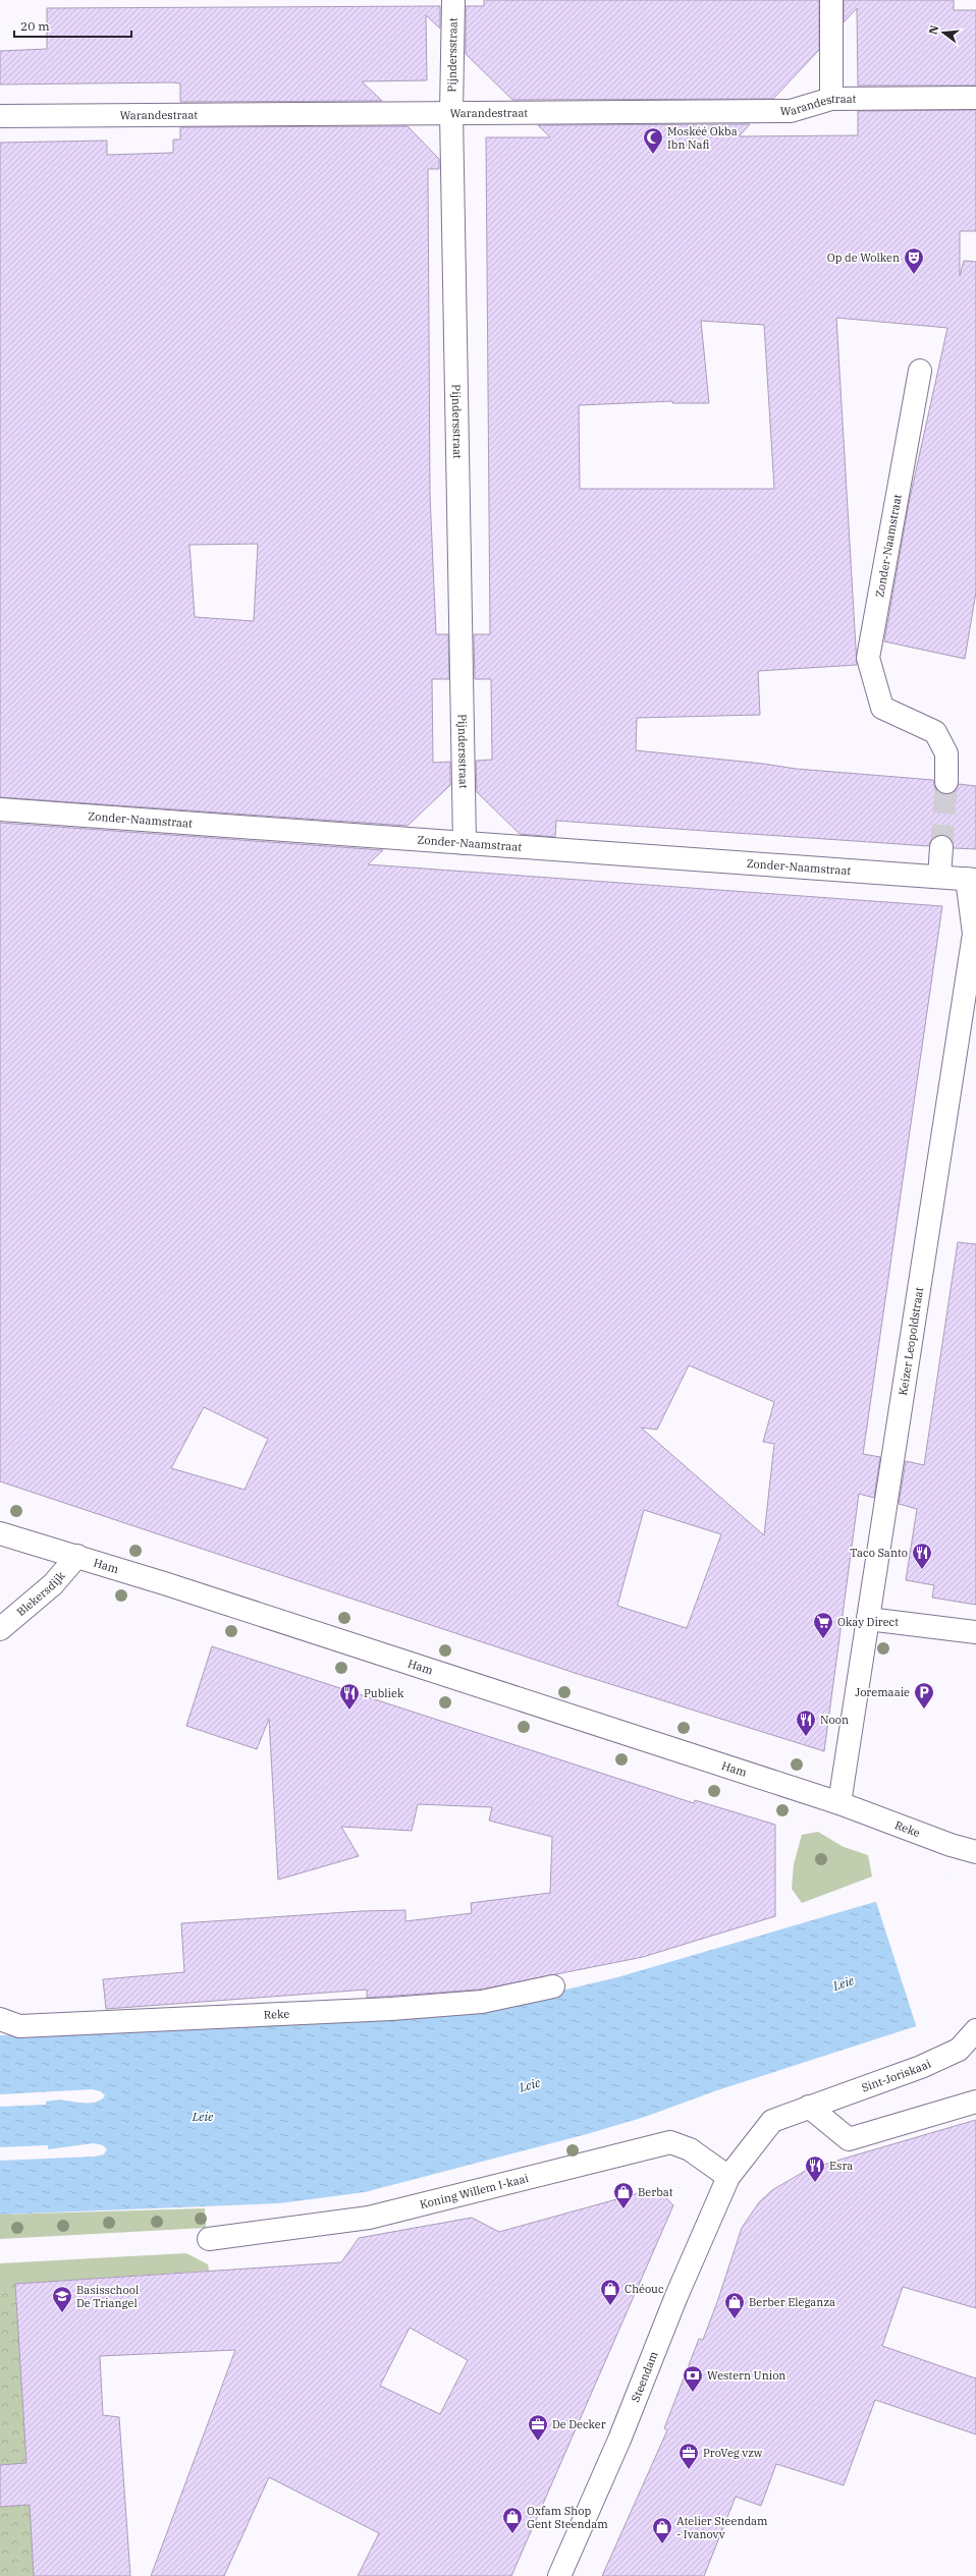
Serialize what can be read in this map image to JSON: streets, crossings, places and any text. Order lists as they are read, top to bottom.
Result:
{
  "streets": {
    "street": [
      "Pijndersstraat",
      "Warandestraat",
      "Zonder-Naamstraat",
      "Keizer Leopoldstraat",
      "Ham",
      "Blekersdijk",
      "Reke",
      "Sint-Joriskaai",
      "Koning Willem I-kaai",
      "Steendam"
    ]
  },
  "crossings": [
    ["Pijndersstraat", "Warandestraat"],
    ["Pijndersstraat", "Zonder-Naamstraat"],
    ["Zonder-Naamstraat", "Keizer Leopoldstraat"],
    ["Keizer Leopoldstraat", "Ham"],
    ["Keizer Leopoldstraat", "Reke"],
    ["Ham", "Blekersdijk"],
    ["Ham", "Reke"],
    ["Sint-Joriskaai", "Koning Willem I-kaai"],
    ["Sint-Joriskaai", "Steendam"],
    ["Koning Willem I-kaai", "Steendam"]
  ],
  "water": ["Leie"],
  "places": {
    "mosque": ["Moskéé Okba Ibn Nafi"],
    "theatre": ["Op de Wolken"],
    "restaurant": [
      "Taco Santo",
      "Publiek",
      "Noon",
      "Esra"
    ],
    "supermarket": ["Okay Direct"],
    "parking": ["Joremaaie"],
    "shop": [
      "Berbat",
      "Chéouc",
      "Berber Eleganza",
      "Oxfam Shop Gent Steendam",
      "Atelier Steendam - Ivanovv"
    ],
    "school or university": ["Basisschool De Triangel"],
    "bank": ["Western Union"],
    "office": ["De Decker", "ProVeg vzw"]
  },
  "scale_bar": "20 m",
  "north": "left"
}
